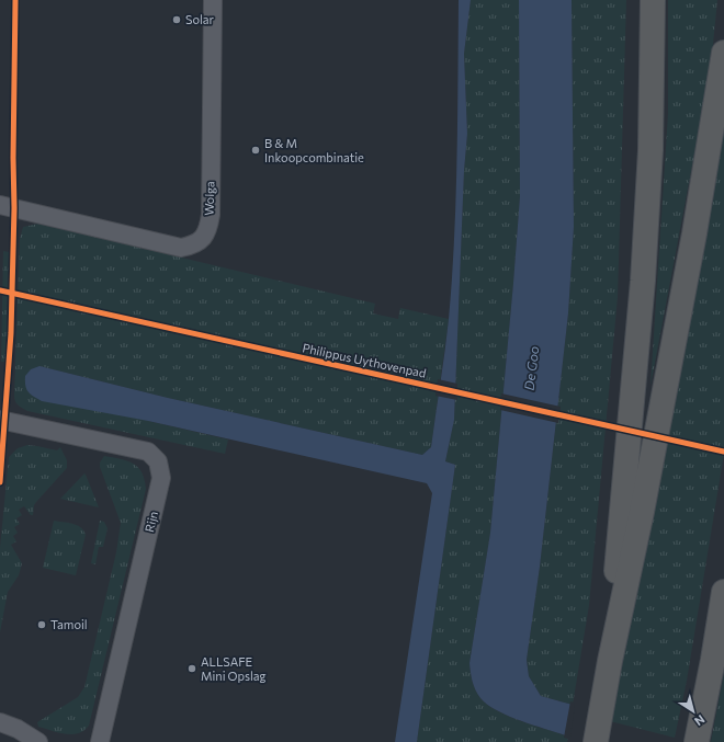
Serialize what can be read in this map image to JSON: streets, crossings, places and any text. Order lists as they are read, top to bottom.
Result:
{
  "streets": {
    "street": ["Wolga", "Rijn"],
    "cycle path": ["Philippus Uythovenpad"]
  },
  "water": ["De Goo"],
  "places": [
    "Solar",
    "B & M Inkoopcombinatie",
    "Tamoil",
    "ALLSAFE Mini Opslag"
  ],
  "north": "bottom right"
}
